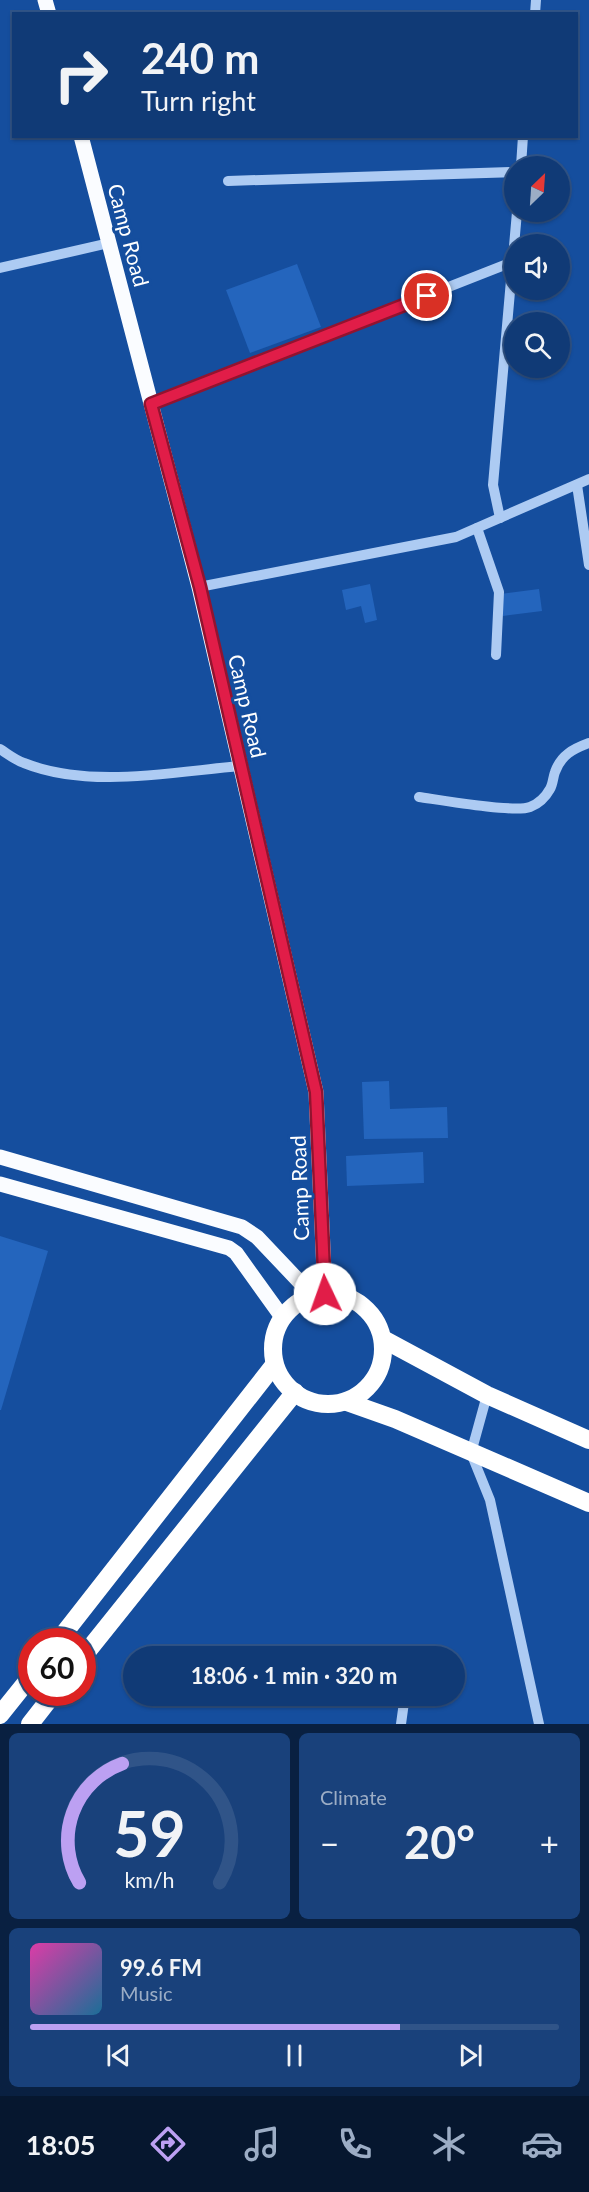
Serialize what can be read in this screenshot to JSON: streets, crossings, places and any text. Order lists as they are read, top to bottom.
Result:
{
  "streets": {
    "main road": ["Camp Road"]
  },
  "north": "top right",
  "page": {
    "turn": ["240 m", "Turn right"],
    "limit": "60",
    "trip": "18:06 · 1 min · 320 m",
    "tile": "Climate",
    "heat": ["−", "20°", "+"],
    "song": ["99.6 FM", "Music"],
    "tabs": "18:05",
    "gauge": ["59", "km/h"]
  }
}
